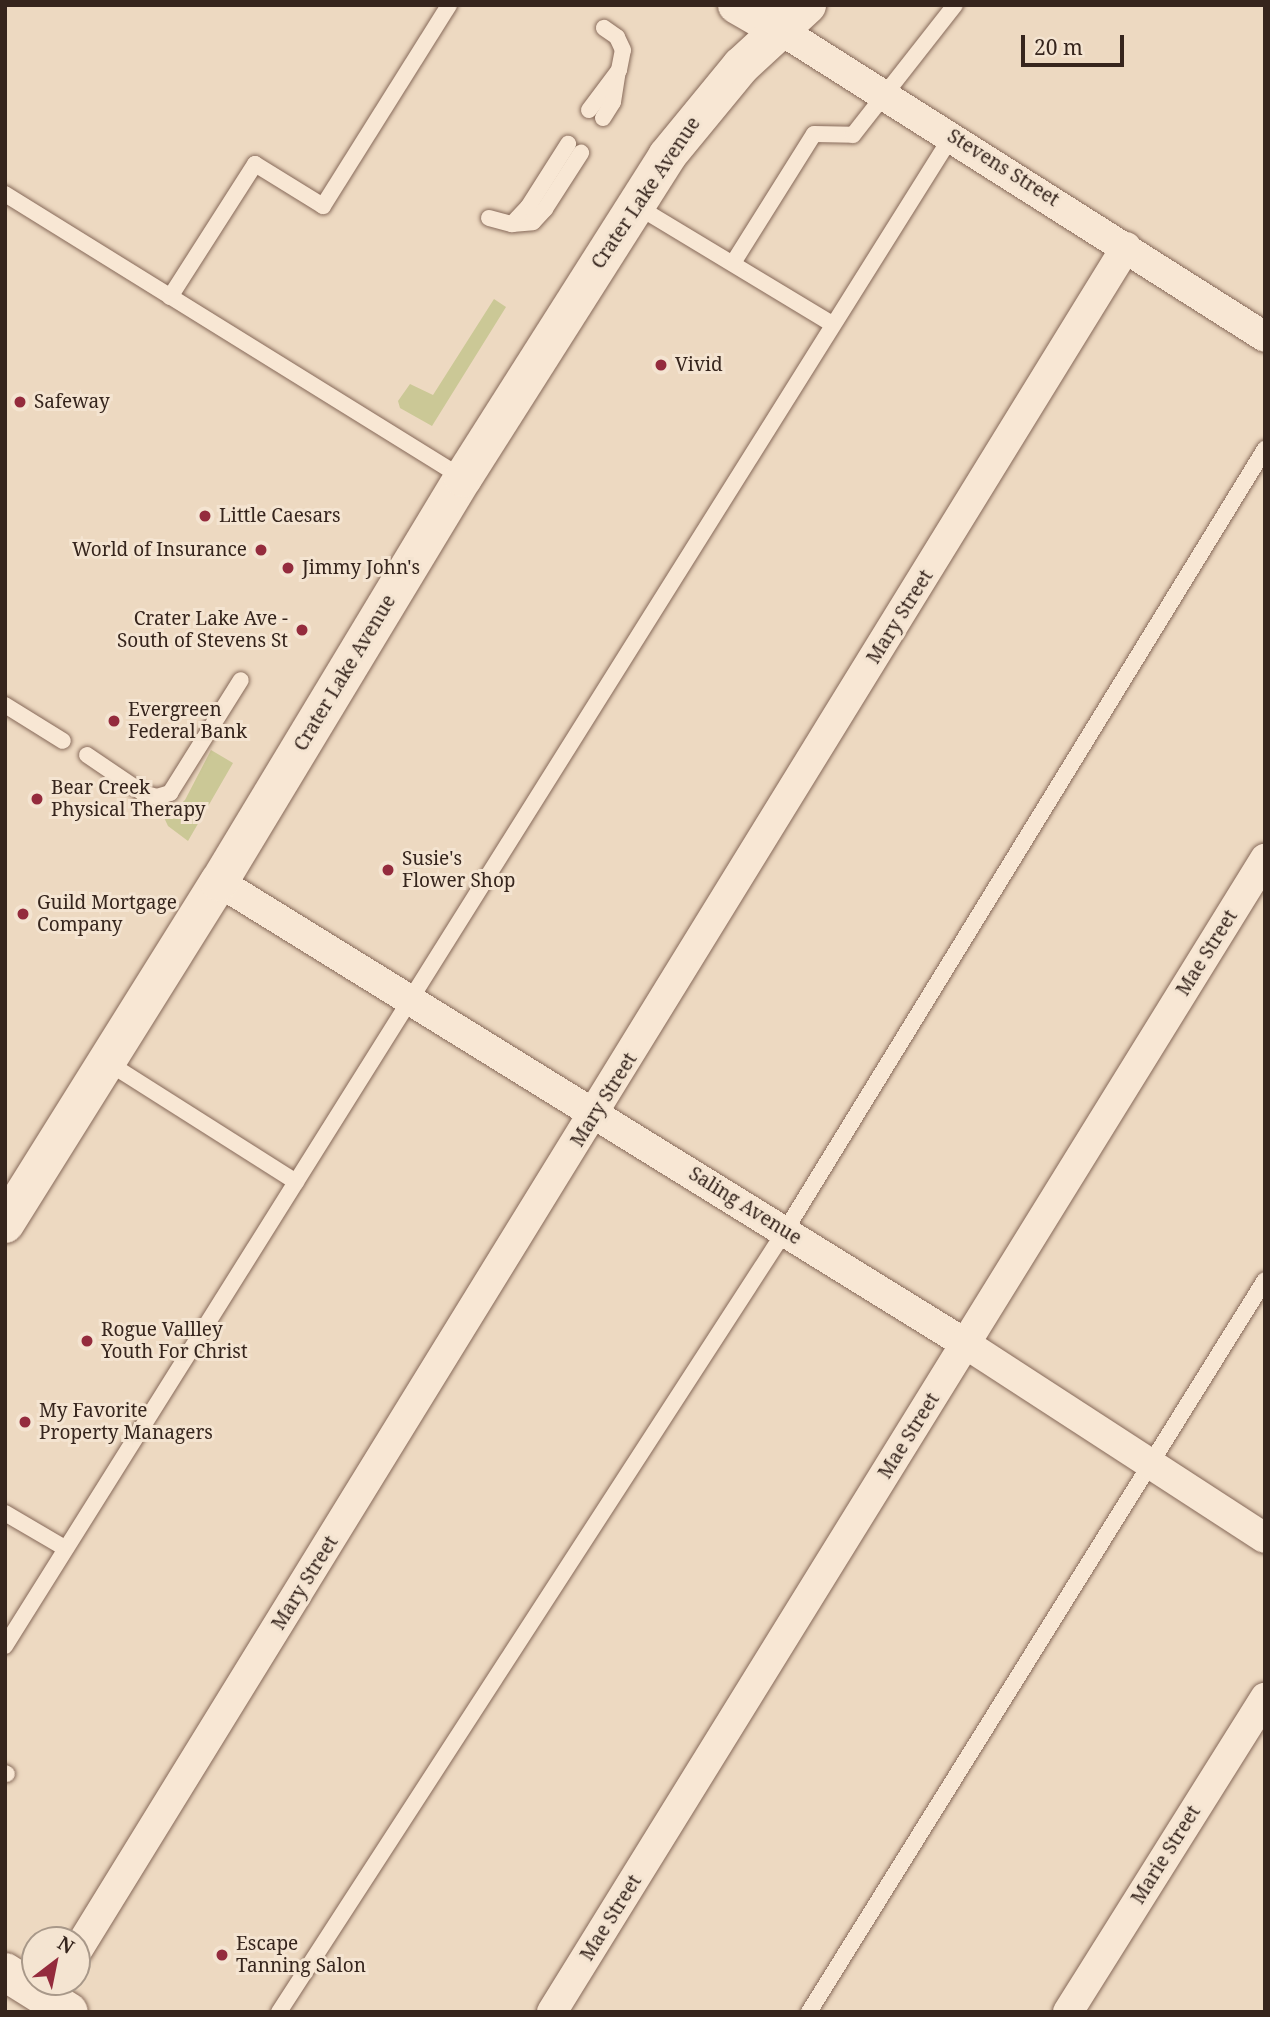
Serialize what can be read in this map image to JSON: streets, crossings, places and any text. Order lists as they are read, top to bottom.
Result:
{
  "streets": {
    "main road": ["Stevens Street", "Crater Lake Avenue"],
    "street": [
      "Mary Street",
      "Mae Street",
      "Saling Avenue",
      "Marie Street"
    ]
  },
  "crossings": [
    ["Stevens Street", "Crater Lake Avenue"],
    ["Stevens Street", "Mary Street"],
    ["Crater Lake Avenue", "Saling Avenue"],
    ["Mary Street", "Saling Avenue"],
    ["Mae Street", "Saling Avenue"]
  ],
  "places": [
    "Vivid",
    "Safeway",
    "Little Caesars",
    "World of Insurance",
    "Jimmy John's",
    "Crater Lake Ave - South of Stevens St",
    "Evergreen Federal Bank",
    "Bear Creek Physical Therapy",
    "Susie's Flower Shop",
    "Guild Mortgage Company",
    "Rogue Vallley Youth For Christ",
    "My Favorite Property Managers",
    "Escape Tanning Salon"
  ],
  "scale_bar": "20 m",
  "north": "top right"
}
